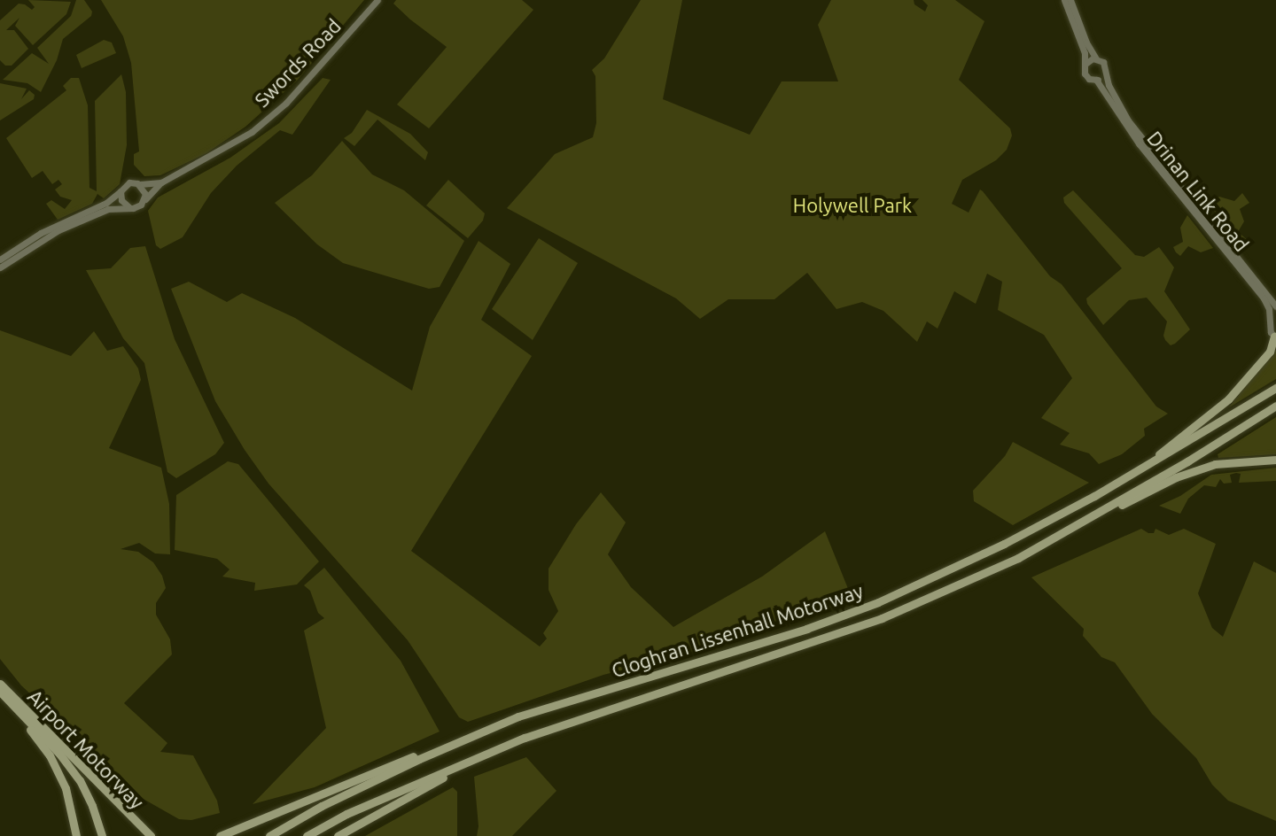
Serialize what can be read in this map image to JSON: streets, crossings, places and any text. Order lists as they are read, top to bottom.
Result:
{
  "streets": {
    "highway": ["Cloghran Lissenhall Motorway", "Airport Motorway"],
    "main road": ["Swords Road", "Drinan Link Road"]
  },
  "parks": ["Holywell Park"]
}
